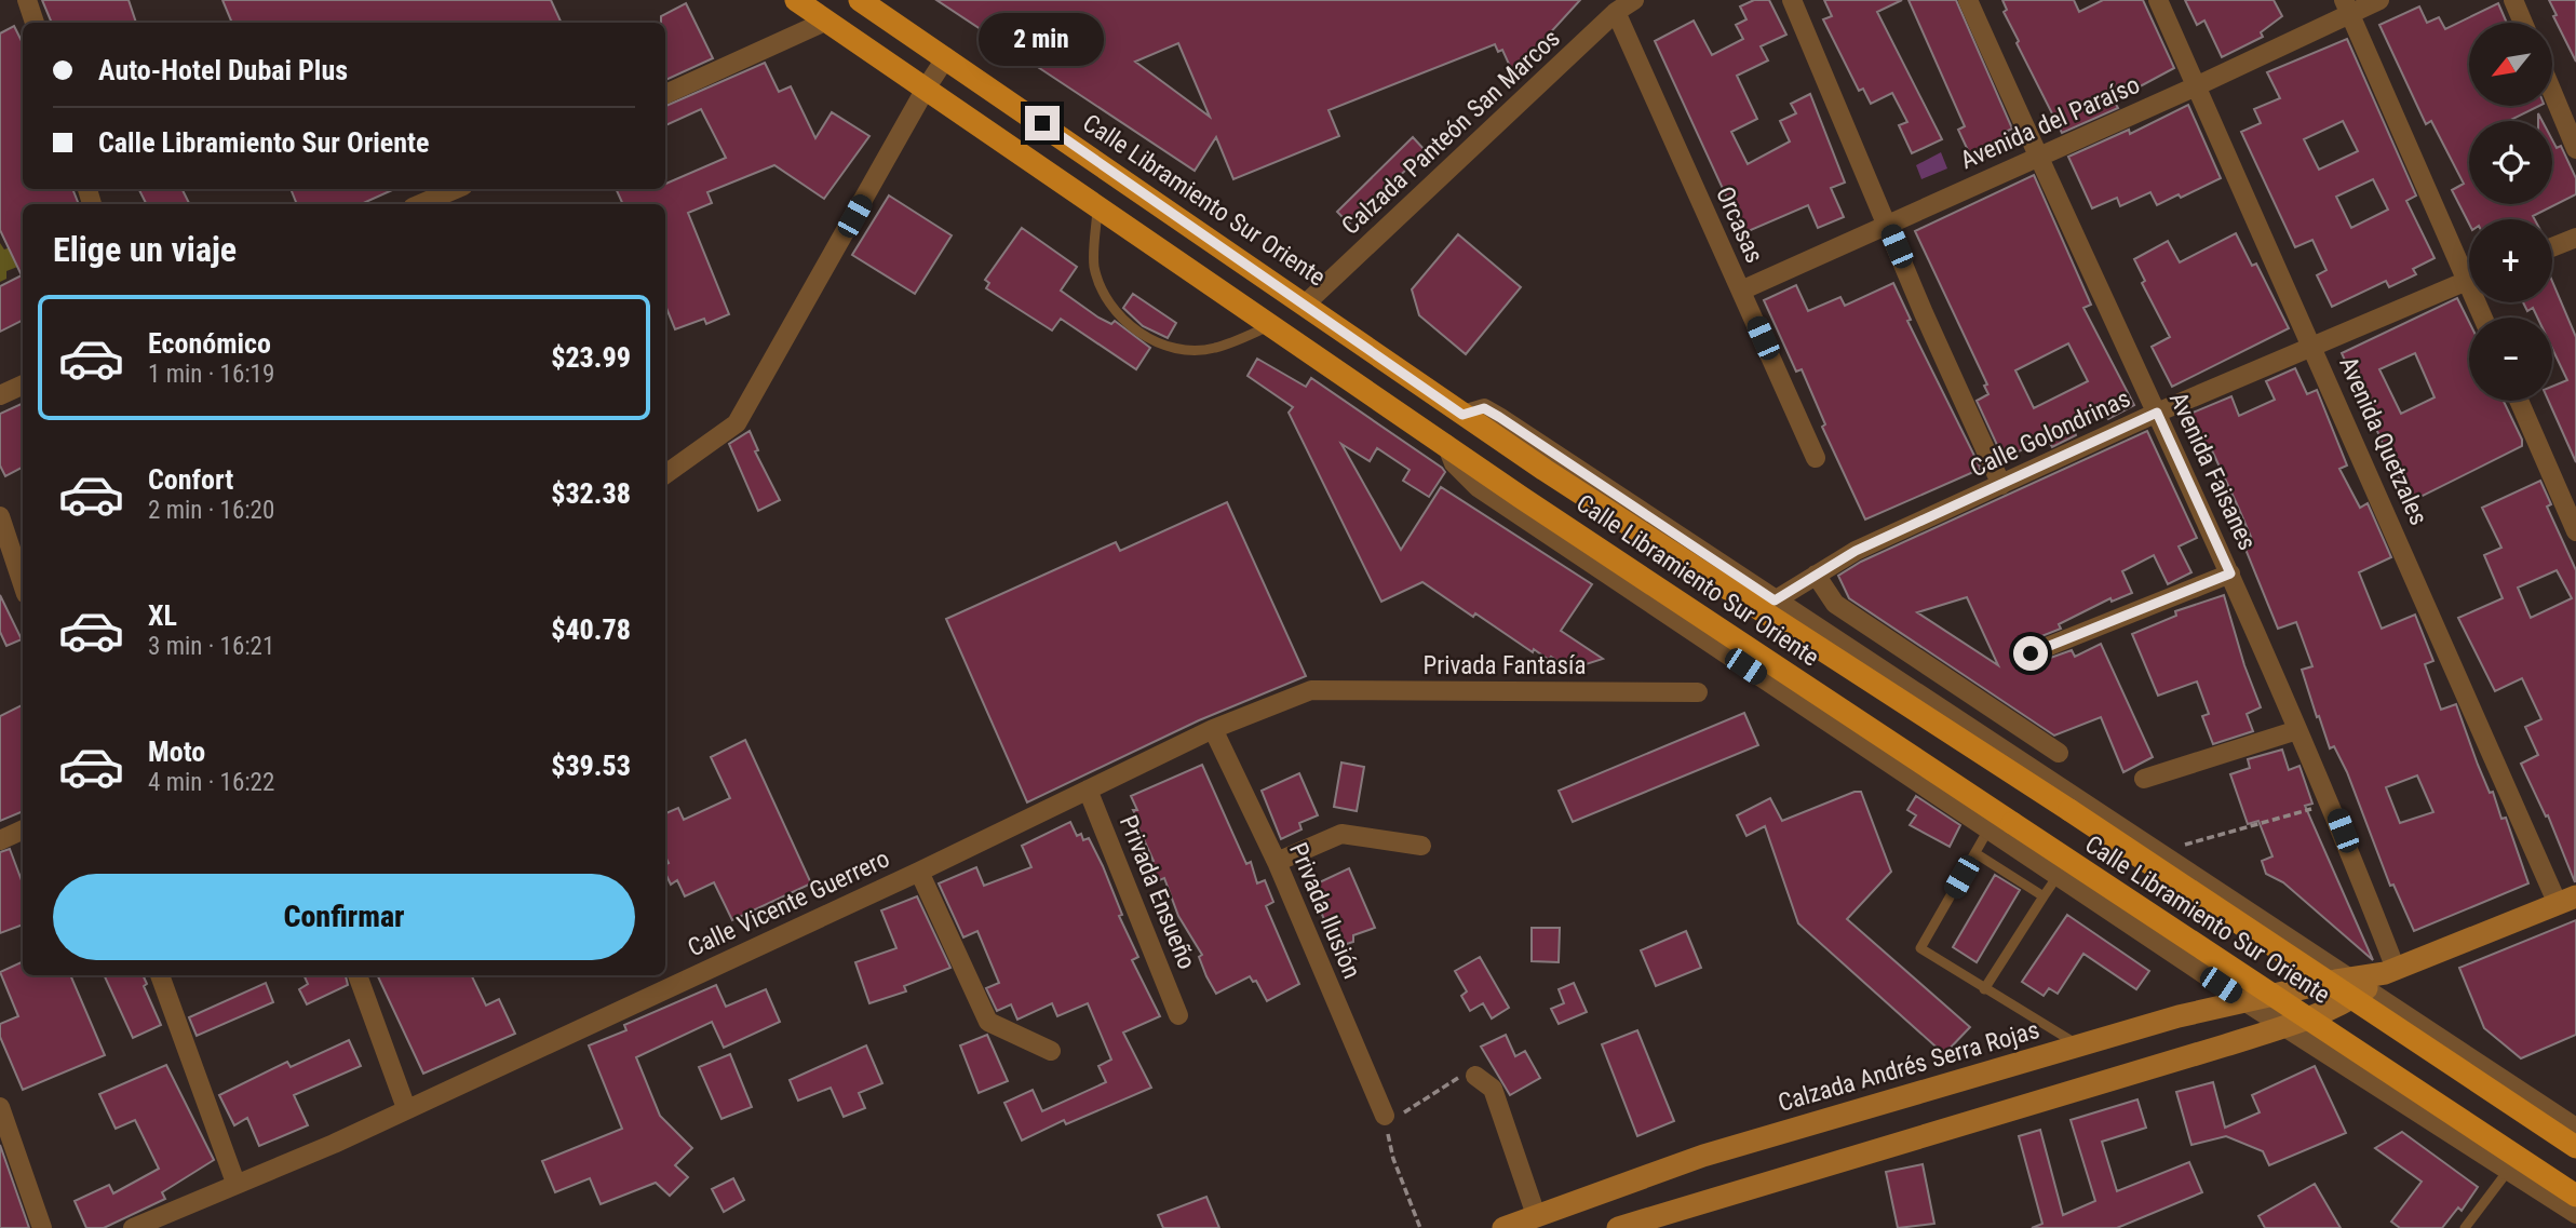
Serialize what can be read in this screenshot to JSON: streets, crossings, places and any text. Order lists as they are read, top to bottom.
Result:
{
  "streets": {
    "main road": ["Calle Libramiento Sur Oriente", "Calzada Andrés Serra Rojas"],
    "street": [
      "Avenida del Paraíso",
      "Calzada Panteón San Marcos",
      "Orcasas",
      "Calle Golondrinas",
      "Avenida Quetzales",
      "Avenida Faisanes",
      "Privada Fantasía",
      "Privada Ensueño",
      "Calle Vicente Guerrero",
      "Privada Ilusión"
    ]
  },
  "crossings": [
    ["Avenida del Paraíso", "Orcasas"],
    ["Avenida del Paraíso", "Avenida Quetzales"],
    ["Avenida del Paraíso", "Avenida Faisanes"],
    ["Calzada Panteón San Marcos", "Calle Libramiento Sur Oriente"],
    ["Calzada Panteón San Marcos", "Orcasas"],
    ["Calle Golondrinas", "Avenida Quetzales"],
    ["Calle Golondrinas", "Avenida Faisanes"],
    ["Privada Fantasía", "Calle Vicente Guerrero"],
    ["Privada Ensueño", "Calle Vicente Guerrero"],
    ["Calle Vicente Guerrero", "Privada Ilusión"]
  ],
  "north": "bottom left",
  "page": {
    "bubble": "2 min",
    "map_buttons": ["+", "−"],
    "banner": ["Auto-Hotel Dubai Plus", "Calle Libramiento Sur Oriente"],
    "heading": "Elige un viaje",
    "list": [
      {
        "name": "Económico",
        "note": "1 min · 16:19",
        "value": "$23.99"
      },
      {
        "name": "Confort",
        "note": "2 min · 16:20",
        "value": "$32.38"
      },
      {
        "name": "XL",
        "note": "3 min · 16:21",
        "value": "$40.78"
      },
      {
        "name": "Moto",
        "note": "4 min · 16:22",
        "value": "$39.53"
      }
    ],
    "buttons": "Confirmar"
  }
}
